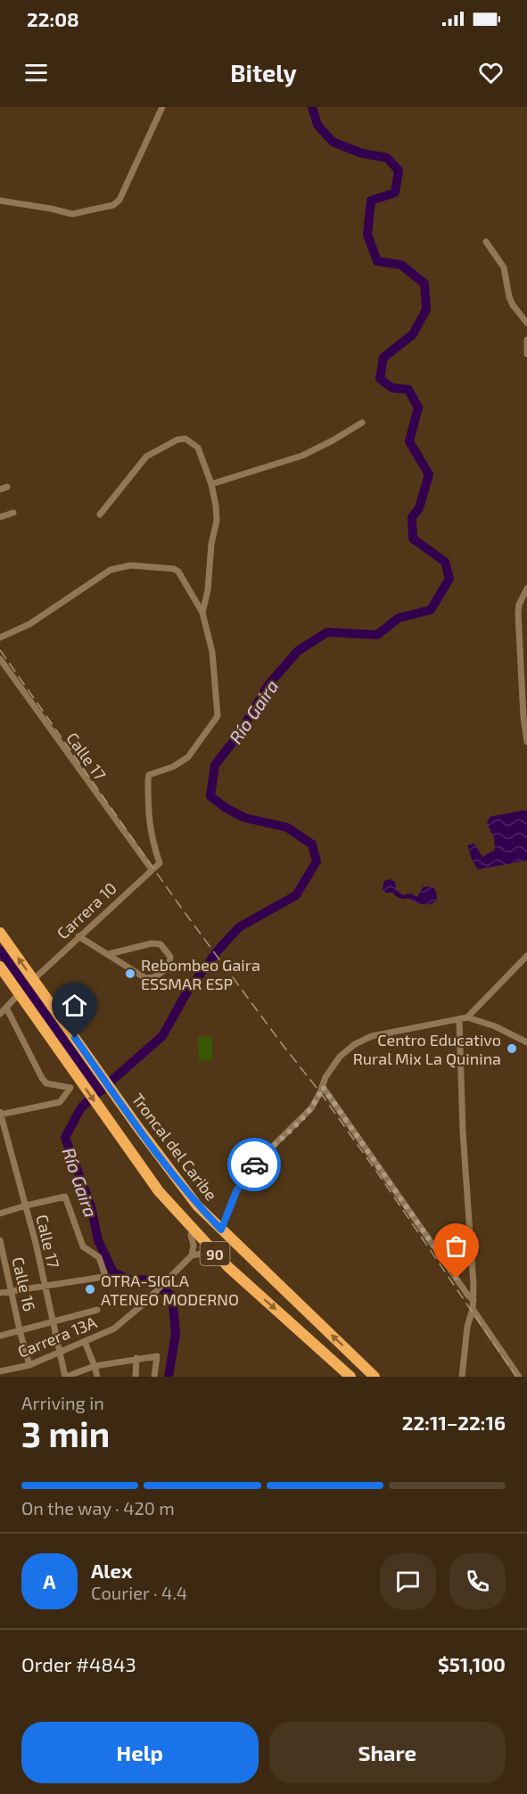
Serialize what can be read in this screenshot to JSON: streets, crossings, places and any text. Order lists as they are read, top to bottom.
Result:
{
  "streets": {
    "highway": ["Troncal del Caribe", "90"],
    "street": [
      "Calle 17",
      "Carrera 10",
      "Calle 16",
      "Carrera 13A"
    ]
  },
  "crossings": [
    ["Calle 17", "Carrera 10"],
    ["Calle 17", "Carrera 13A"],
    ["Carrera 10", "Troncal del Caribe"],
    ["Calle 16", "Carrera 13A"]
  ],
  "water": ["Río Gaira"],
  "places": ["Rebombeo Gaira ESSMAR ESP", "Centro Educativo Rural Mix La Quinina", "OTRA-SIGLA ATENEO MODERNO"],
  "page": {
    "status": "22:08",
    "header": "Bitely",
    "heading": ["3 min", "Arriving in", "22:11–22:16"],
    "panel": [
      "Alex",
      "Courier · 4.4",
      "Order #4843",
      "$51,100"
    ],
    "bar": "On the way · 420 m",
    "round": "A",
    "buttons": ["Help", "Share"]
  }
}
